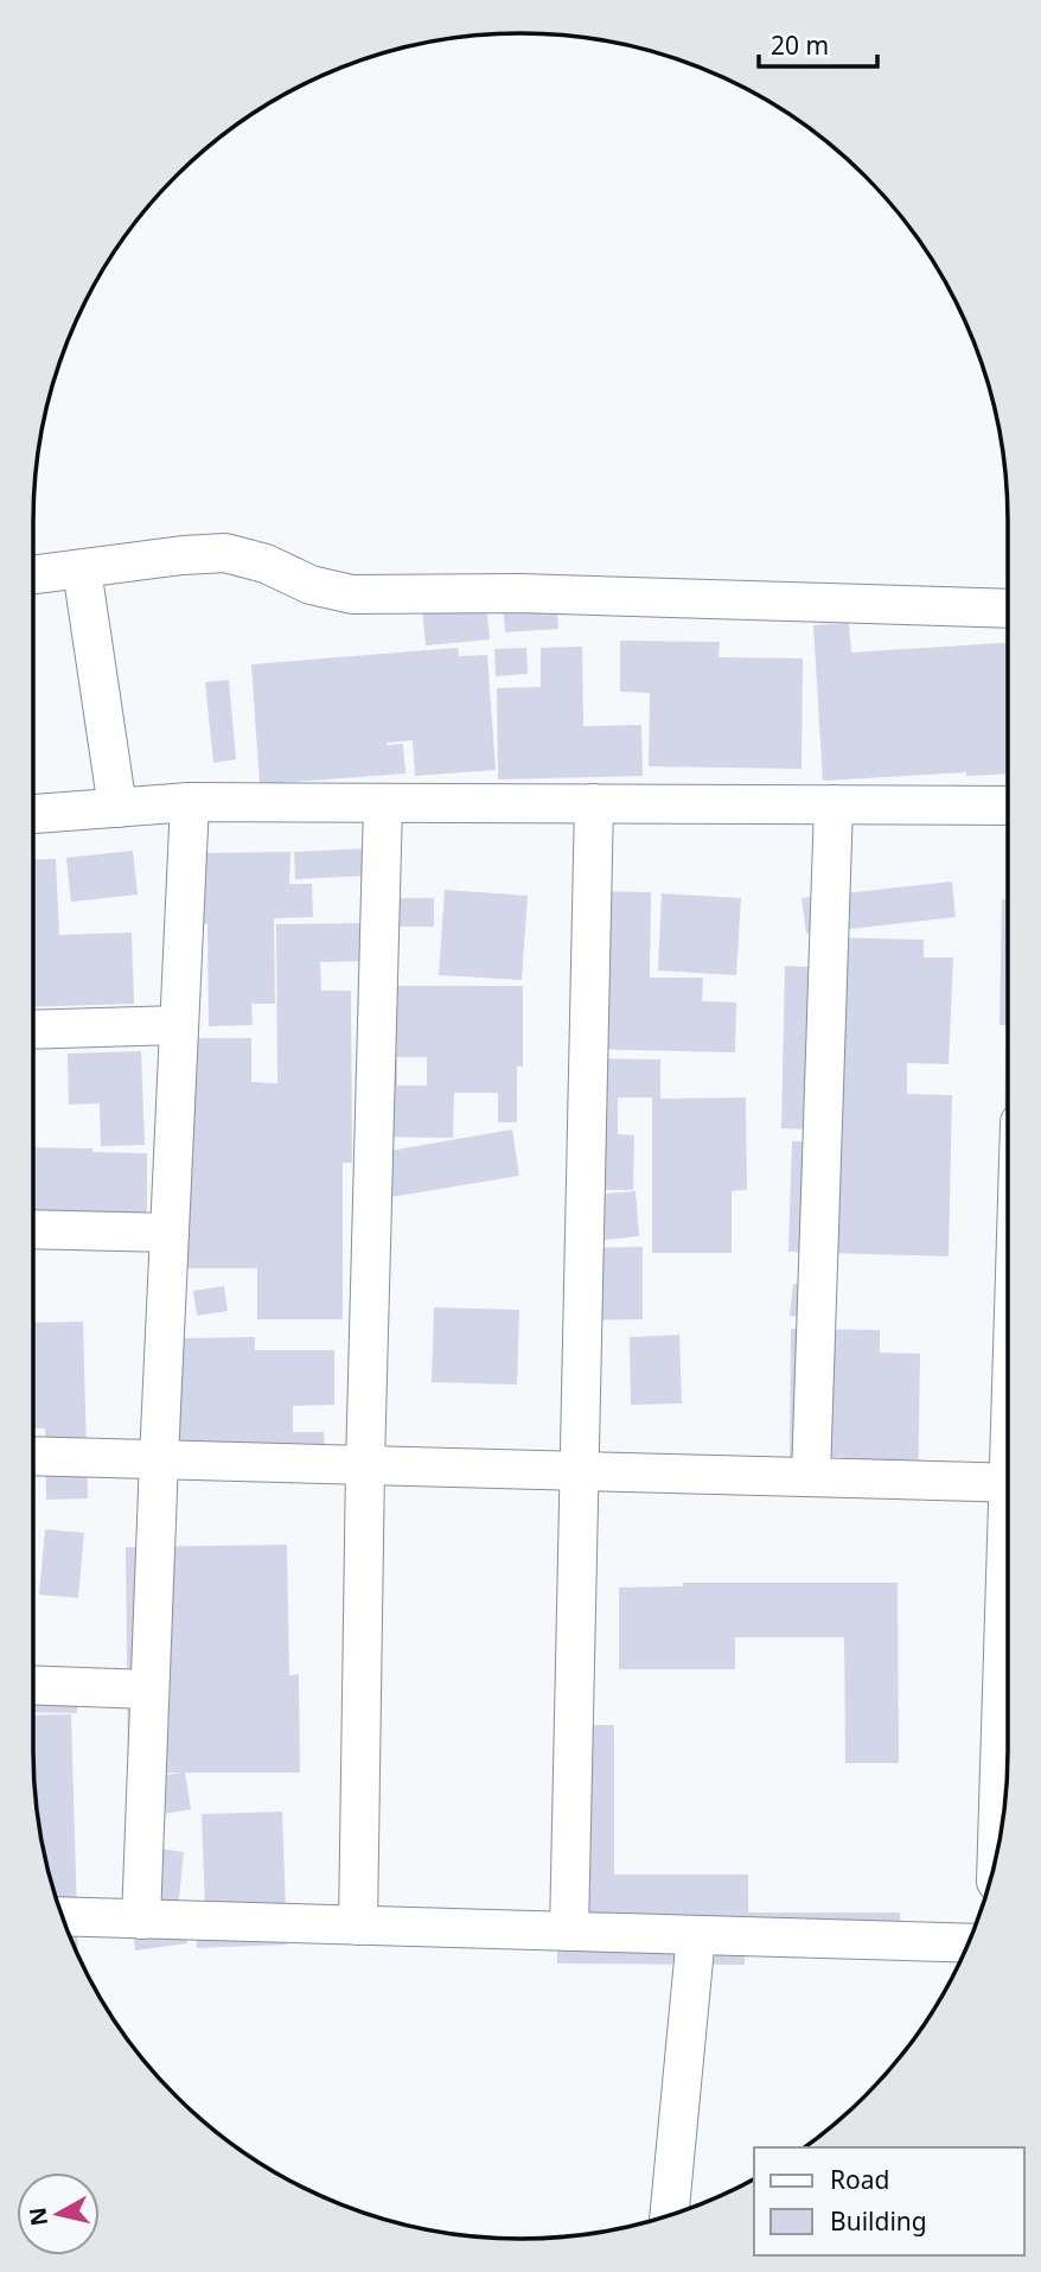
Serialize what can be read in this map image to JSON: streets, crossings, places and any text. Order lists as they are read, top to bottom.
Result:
{
  "legend": ["Road", "Building"],
  "scale_bar": "20 m",
  "north": "left"
}
